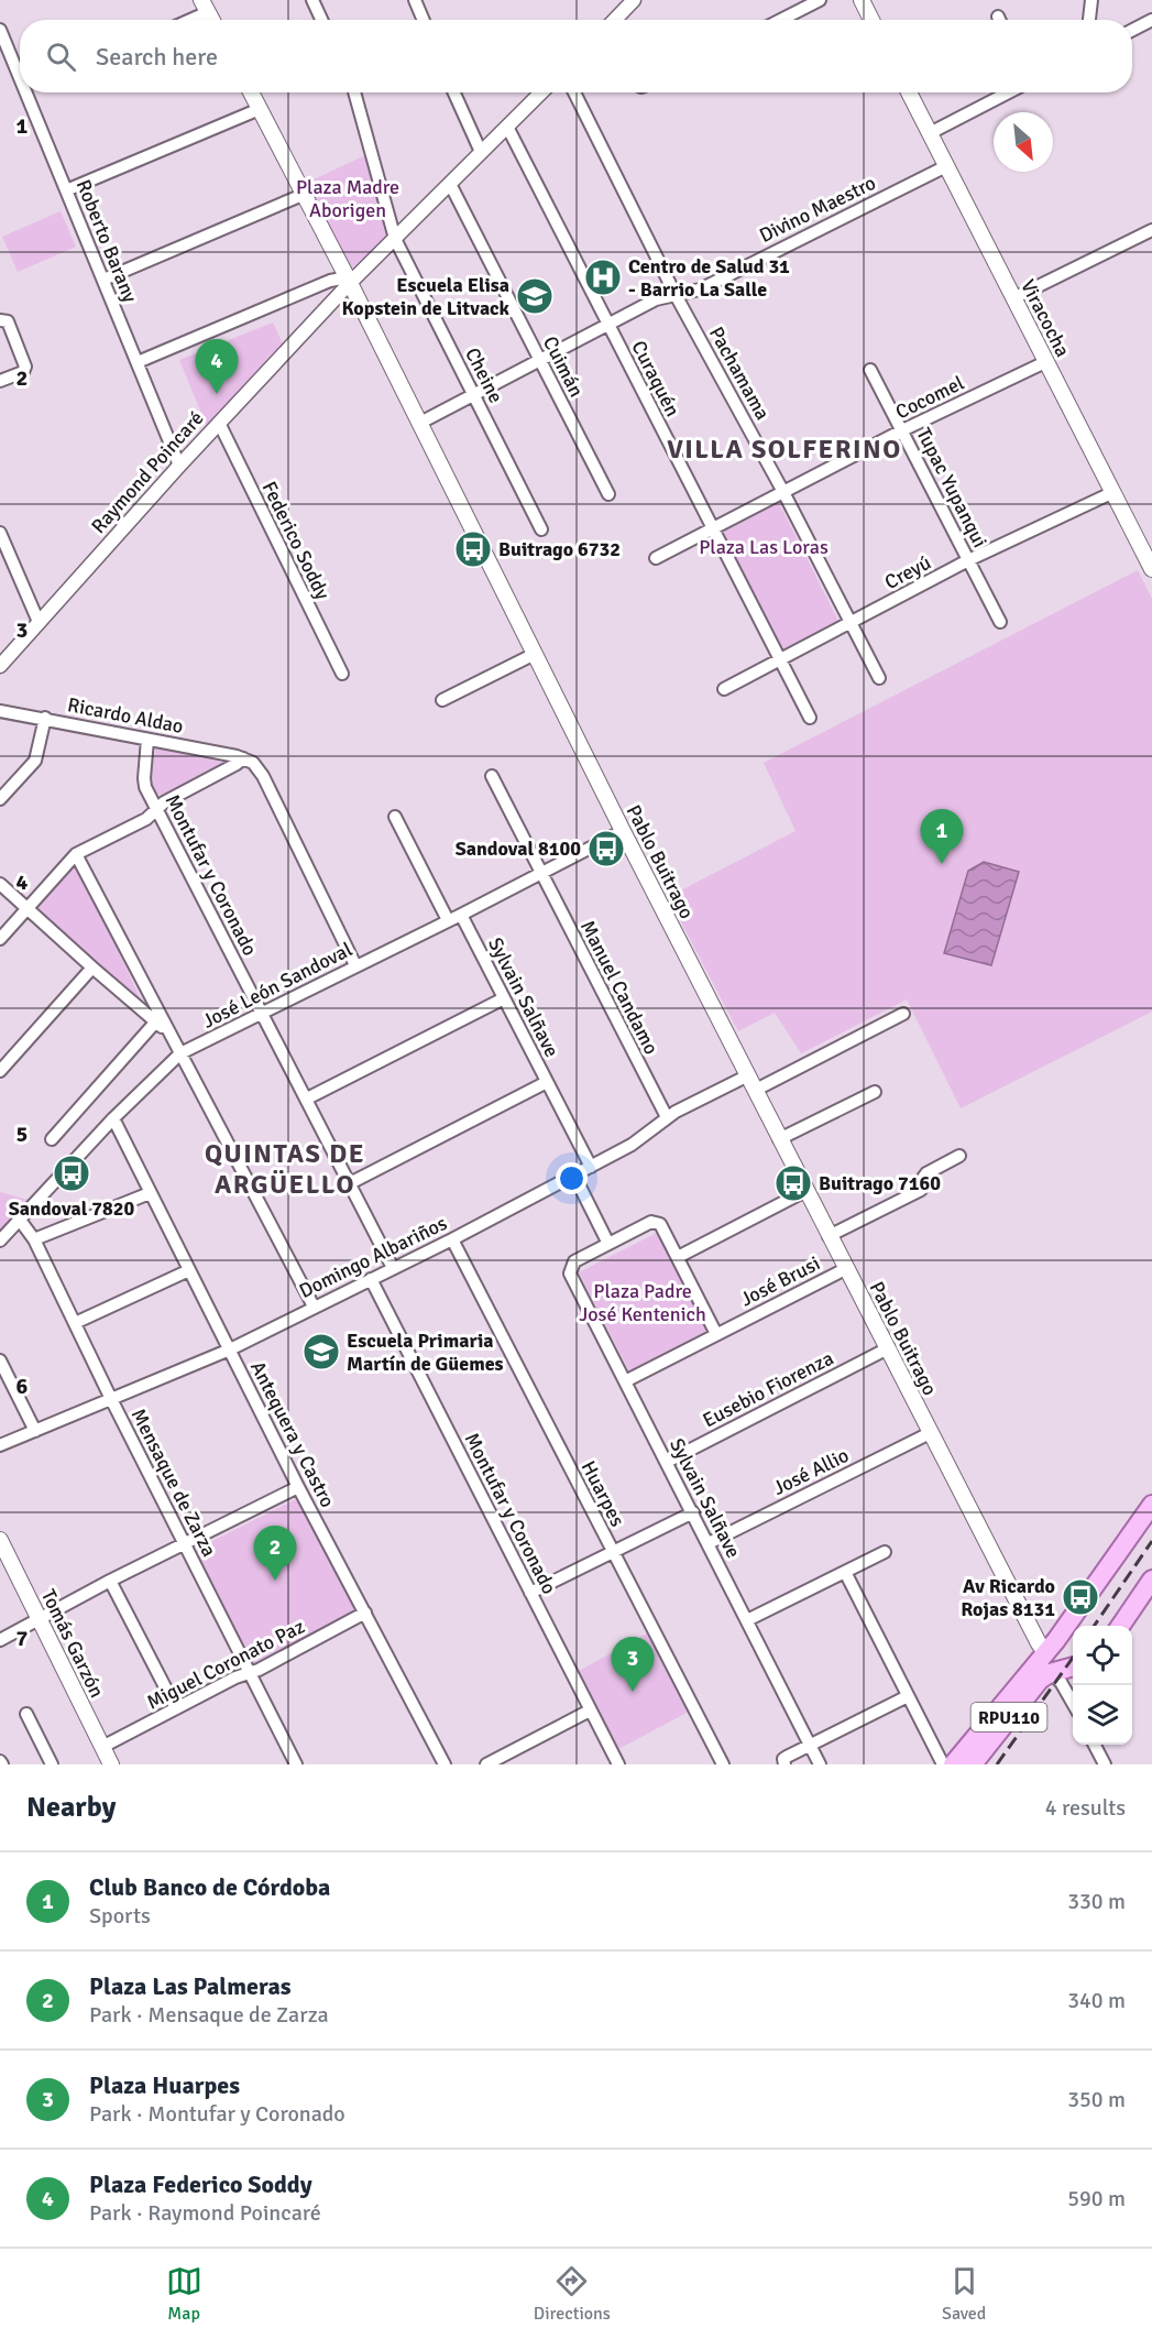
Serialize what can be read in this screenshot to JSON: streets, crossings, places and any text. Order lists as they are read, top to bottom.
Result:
{
  "streets": {
    "main road": [
      "Viracocha",
      "Pablo Buitrago",
      "Tomás Garzón",
      "RPU110"
    ],
    "street": [
      "Divino Maestro",
      "Roberto Barany",
      "Cuimán",
      "Pachamama",
      "Cheine",
      "Curaquén",
      "Cocomel",
      "Raymond Poincaré",
      "Tupac Yupanqui",
      "Federico Soddy",
      "Creyú",
      "Ricardo Aldao",
      "Montufar y Coronado",
      "José León Sandoval",
      "Manuel Candamo",
      "Sylvain Salñave",
      "Domingo Albariños",
      "José Brusi",
      "Eusebio Fiorenza",
      "Antequera y Castro",
      "José Allio",
      "Mensaque de Zarza",
      "Huarpes",
      "Miguel Coronato Paz"
    ]
  },
  "crossings": [
    ["Divino Maestro", "Viracocha"],
    ["Divino Maestro", "Cuimán"],
    ["Divino Maestro", "Pachamama"],
    ["Divino Maestro", "Cheine"],
    ["Divino Maestro", "Curaquén"],
    ["Divino Maestro", "Pablo Buitrago"],
    ["Roberto Barany", "Raymond Poincaré"],
    ["Viracocha", "Cocomel"],
    ["Viracocha", "Creyú"],
    ["Cuimán", "Raymond Poincaré"],
    ["Pachamama", "Cocomel"],
    ["Pachamama", "Creyú"],
    ["Cheine", "Raymond Poincaré"],
    ["Curaquén", "Cocomel"],
    ["Curaquén", "Raymond Poincaré"],
    ["Curaquén", "Creyú"],
    ["Cocomel", "Tupac Yupanqui"],
    ["Raymond Poincaré", "Federico Soddy"],
    ["Raymond Poincaré", "Pablo Buitrago"],
    ["Tupac Yupanqui", "Creyú"],
    ["Ricardo Aldao", "Montufar y Coronado"],
    ["Pablo Buitrago", "José León Sandoval"],
    ["Pablo Buitrago", "Domingo Albariños"],
    ["Pablo Buitrago", "José Brusi"],
    ["Pablo Buitrago", "Eusebio Fiorenza"],
    ["Pablo Buitrago", "José Allio"],
    ["Pablo Buitrago", "RPU110"],
    ["Montufar y Coronado", "José León Sandoval"],
    ["Montufar y Coronado", "Domingo Albariños"],
    ["José León Sandoval", "Manuel Candamo"],
    ["José León Sandoval", "Sylvain Salñave"],
    ["José León Sandoval", "Antequera y Castro"],
    ["José León Sandoval", "Mensaque de Zarza"],
    ["Manuel Candamo", "Domingo Albariños"],
    ["Sylvain Salñave", "Domingo Albariños"],
    ["Sylvain Salñave", "José Brusi"],
    ["Sylvain Salñave", "Eusebio Fiorenza"],
    ["Sylvain Salñave", "José Allio"],
    ["Domingo Albariños", "Antequera y Castro"],
    ["Domingo Albariños", "Mensaque de Zarza"],
    ["Domingo Albariños", "Huarpes"],
    ["Antequera y Castro", "Miguel Coronato Paz"],
    ["Mensaque de Zarza", "Miguel Coronato Paz"],
    ["Tomás Garzón", "Miguel Coronato Paz"]
  ],
  "districts": ["VILLA SOLFERINO", "QUINTAS DE ARGÜELLO"],
  "parks": ["Plaza Madre Aborigen", "Plaza Las Loras", "Plaza Padre José Kentenich"],
  "places": {
    "hospital": ["Centro de Salud 31 - Barrio La Salle"],
    "school or university": ["Escuela Elisa Kopstein de Litvack", "Escuela Primaria Martín de Güemes"],
    "bus stop": [
      "Buitrago 6732",
      "Sandoval 8100",
      "Sandoval 7820",
      "Buitrago 7160",
      "Av Ricardo Rojas 8131"
    ]
  },
  "north": "bottom right",
  "page": {
    "search": "Search here",
    "pins": [
      "4",
      "1",
      "2",
      "3"
    ],
    "heading": ["Nearby", "4 results"],
    "list": [
      {
        "mark": "1",
        "name": "Club Banco de Córdoba",
        "note": "Sports",
        "value": "330 m"
      },
      {
        "mark": "2",
        "name": "Plaza Las Palmeras",
        "note": "Park · Mensaque de Zarza",
        "value": "340 m"
      },
      {
        "mark": "3",
        "name": "Plaza Huarpes",
        "note": "Park · Montufar y Coronado",
        "value": "350 m"
      },
      {
        "mark": "4",
        "name": "Plaza Federico Soddy",
        "note": "Park · Raymond Poincaré",
        "value": "590 m"
      }
    ],
    "nav": ["Map", "Directions", "Saved"]
  },
  "grid": {
    "rows": [
      "1",
      "2",
      "3",
      "4",
      "5",
      "6",
      "7"
    ]
  }
}
